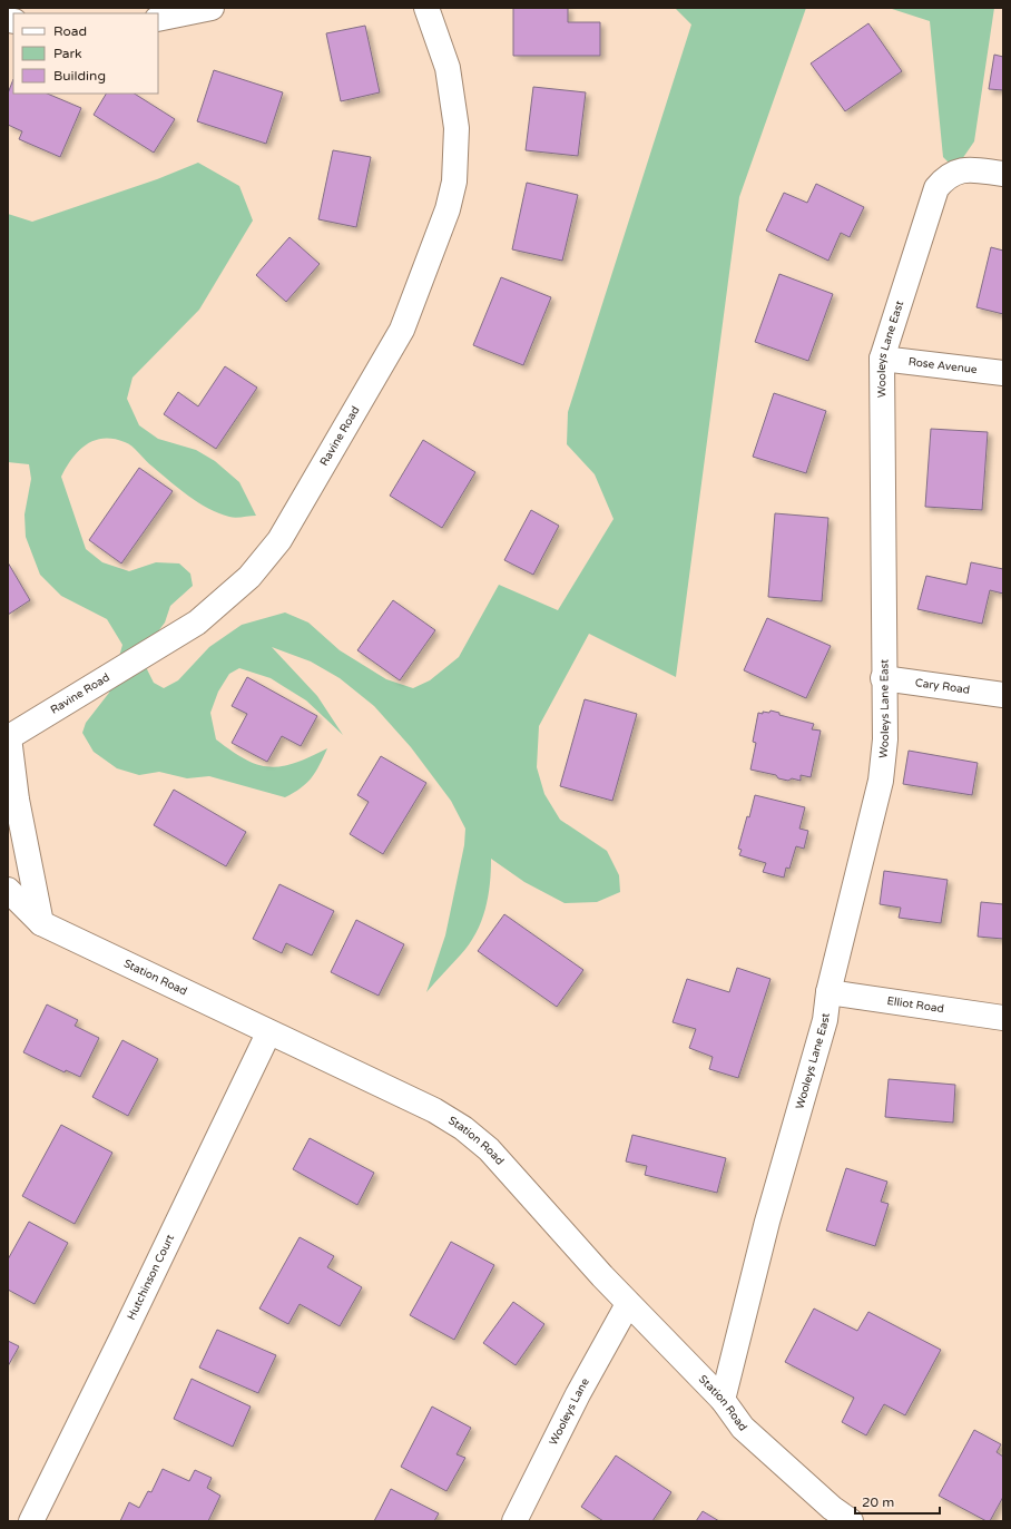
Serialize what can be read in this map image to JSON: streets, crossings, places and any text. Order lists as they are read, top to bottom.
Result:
{
  "streets": {
    "street": [
      "Wooleys Lane East",
      "Rose Avenue",
      "Ravine Road",
      "Cary Road",
      "Station Road",
      "Elliot Road",
      "Hutchinson Court",
      "Wooleys Lane"
    ]
  },
  "crossings": [
    ["Wooleys Lane East", "Rose Avenue"],
    ["Wooleys Lane East", "Cary Road"],
    ["Wooleys Lane East", "Station Road"],
    ["Wooleys Lane East", "Elliot Road"],
    ["Station Road", "Hutchinson Court"],
    ["Station Road", "Wooleys Lane"]
  ],
  "legend": ["Road", "Park", "Building"],
  "scale_bar": "20 m"
}
